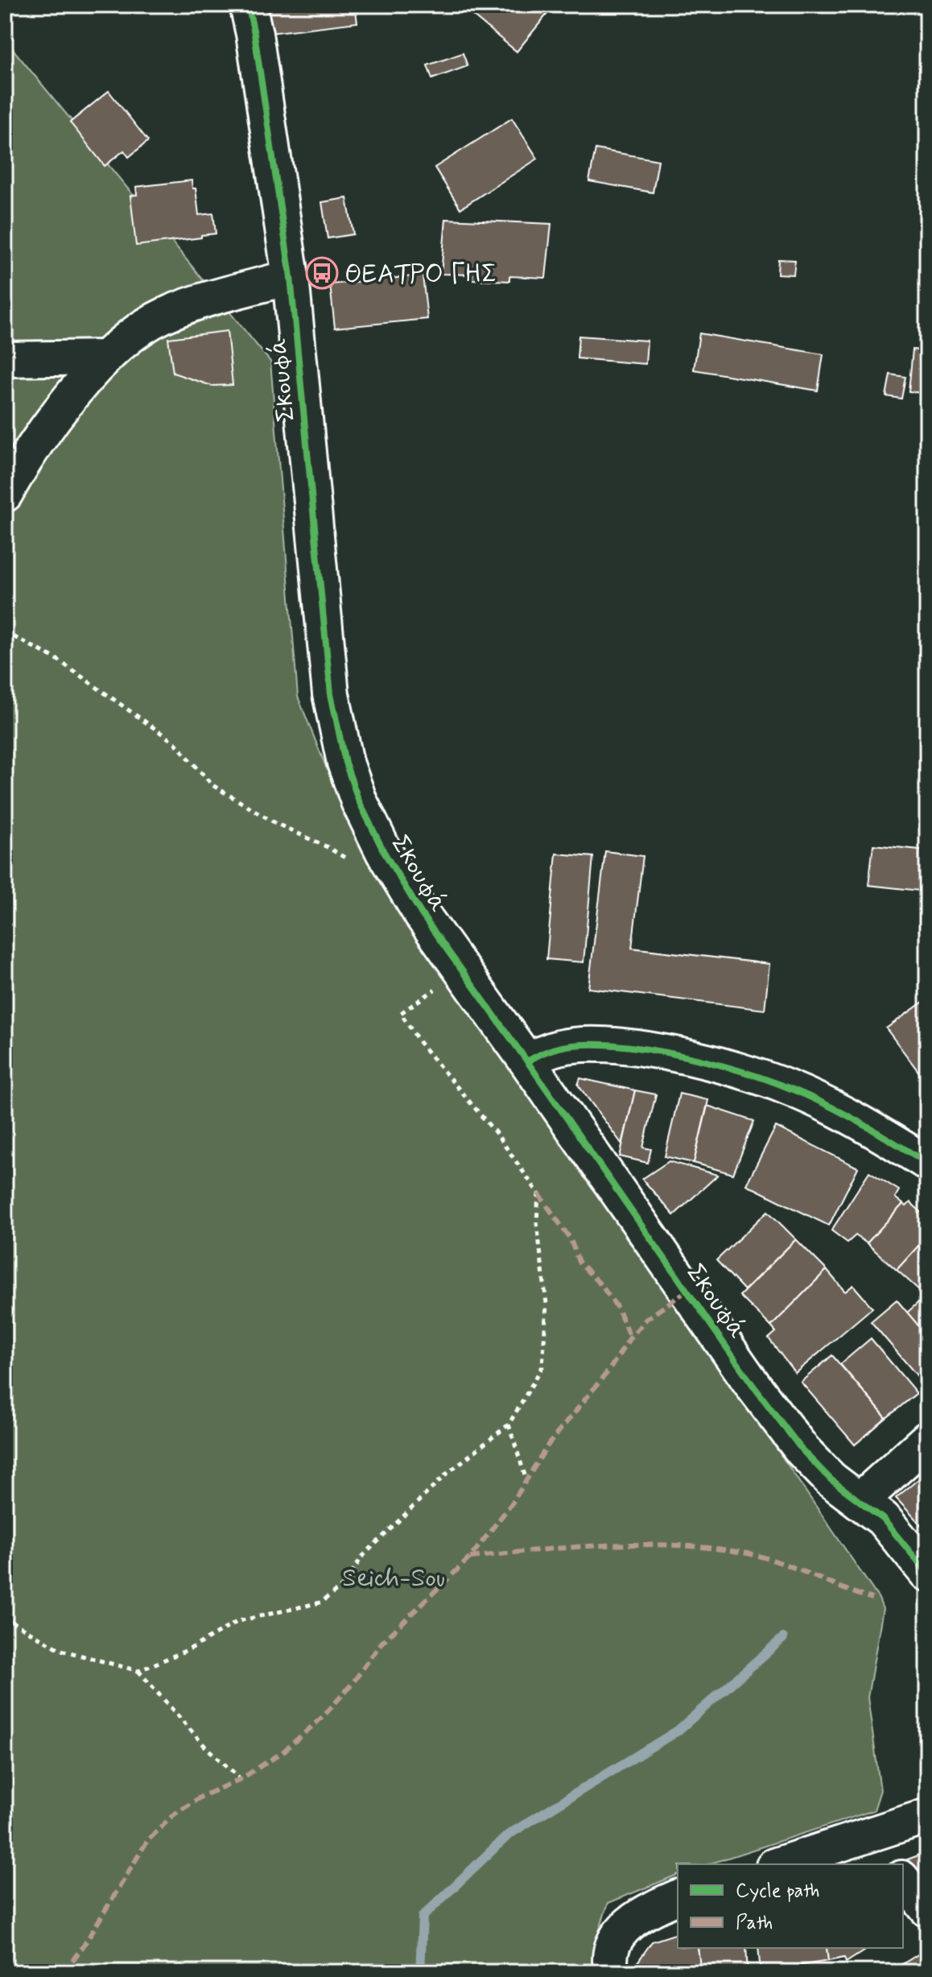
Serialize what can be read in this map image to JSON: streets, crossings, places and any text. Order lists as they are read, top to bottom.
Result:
{
  "streets": {
    "street": ["Σκουφά"]
  },
  "parks": ["Seich-Sou"],
  "places": {
    "bus stop": ["ΘΕΑΤΡΟ ΓΗΣ"]
  },
  "legend": ["Cycle path", "Path"]
}
